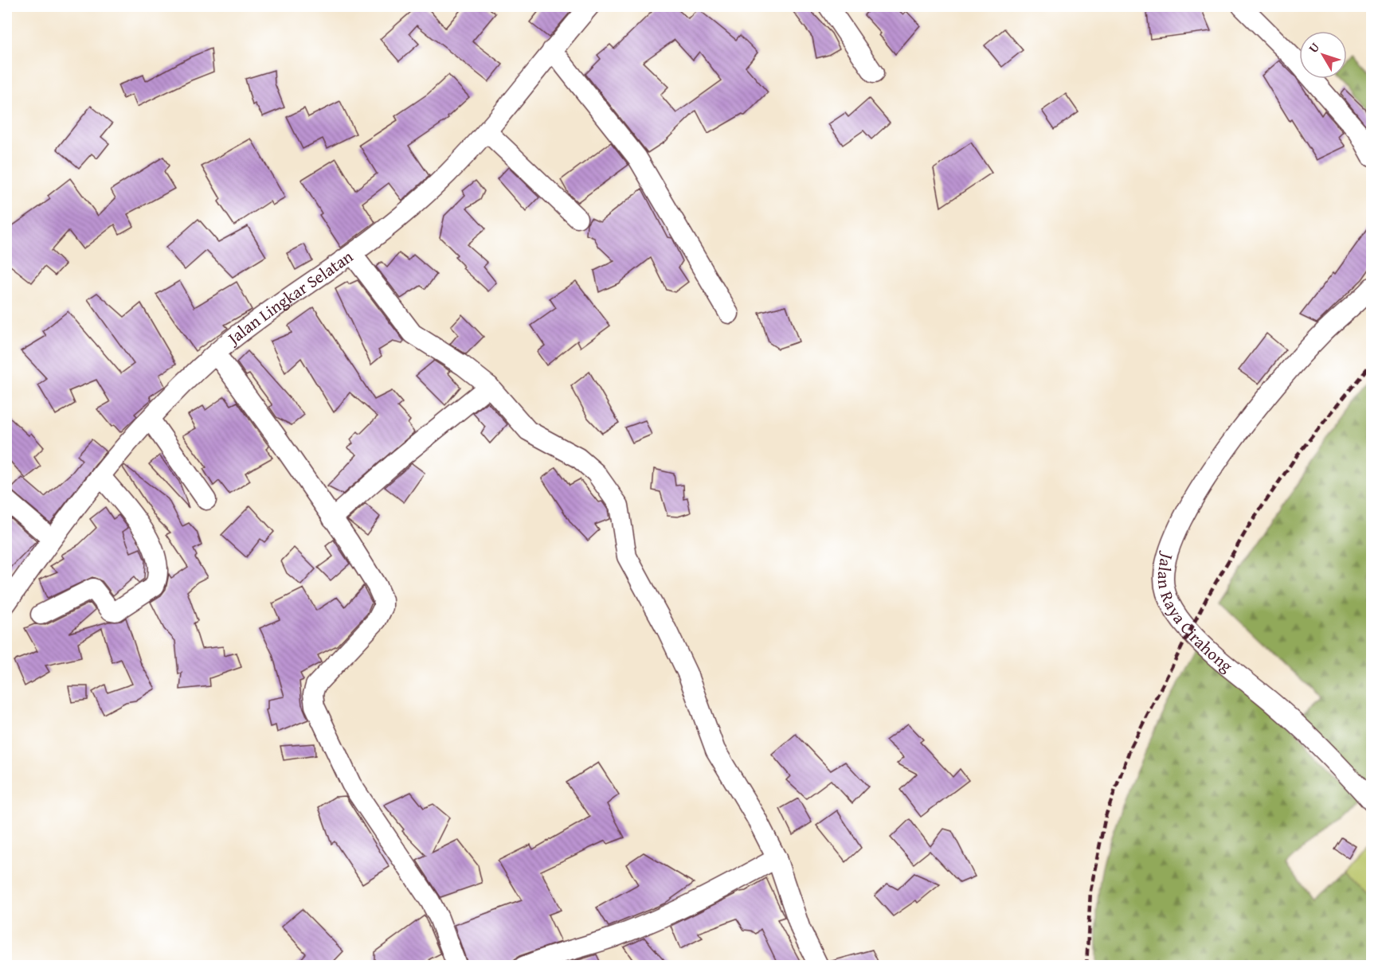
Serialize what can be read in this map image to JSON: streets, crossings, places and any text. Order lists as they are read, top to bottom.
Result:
{
  "streets": {
    "street": ["Jalan Lingkar Selatan", "Jalan Raya Cirahong"]
  },
  "north": "top left"
}
